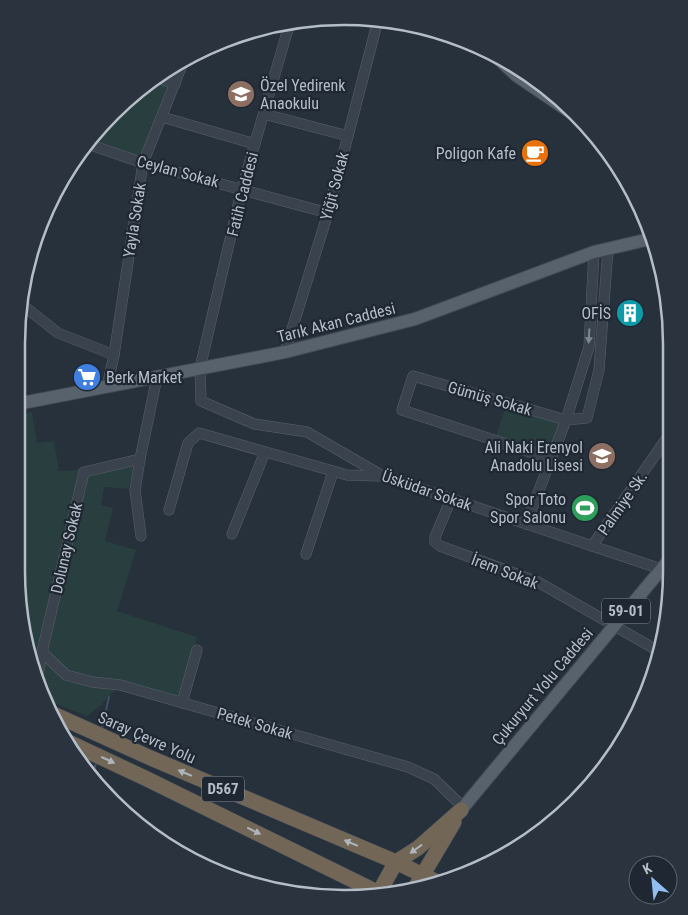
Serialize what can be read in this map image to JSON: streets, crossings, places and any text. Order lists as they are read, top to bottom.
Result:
{
  "streets": {
    "highway": ["59-01", "Saray Çevre Yolu", "D567"],
    "main road": ["Tarık Akan Caddesi", "Çukuryurt Yolu Caddesi"],
    "street": [
      "Ceylan Sokak",
      "Yiğit Sokak",
      "Fatih Caddesi",
      "Yayla Sokak",
      "Gümüş Sokak",
      "Üsküdar Sokak",
      "Palmiye Sk.",
      "Dolunay Sokak",
      "İrem Sokak",
      "Petek Sokak"
    ]
  },
  "crossings": [
    ["Ceylan Sokak", "Yiğit Sokak"],
    ["Ceylan Sokak", "Fatih Caddesi"],
    ["Ceylan Sokak", "Yayla Sokak"],
    ["Yiğit Sokak", "Tarık Akan Caddesi"],
    ["Fatih Caddesi", "Tarık Akan Caddesi"],
    ["Fatih Caddesi", "Üsküdar Sokak"],
    ["Yayla Sokak", "Tarık Akan Caddesi"],
    ["Tarık Akan Caddesi", "Üsküdar Sokak"],
    ["Üsküdar Sokak", "Palmiye Sk."],
    ["Üsküdar Sokak", "İrem Sokak"],
    ["Dolunay Sokak", "Petek Sokak"],
    ["İrem Sokak", "Çukuryurt Yolu Caddesi"],
    ["59-01", "Çukuryurt Yolu Caddesi"],
    ["59-01", "Petek Sokak"],
    ["59-01", "Saray Çevre Yolu"],
    ["59-01", "D567"],
    ["Çukuryurt Yolu Caddesi", "Petek Sokak"],
    ["Saray Çevre Yolu", "D567"]
  ],
  "places": {
    "school or university": ["Özel Yedirenk Anaokulu", "Ali Naki Erenyol Anadolu Lisesi"],
    "cafe": ["Poligon Kafe"],
    "building": ["OFİS"],
    "supermarket": ["Berk Market"],
    "sports": ["Spor Toto Spor Salonu"]
  },
  "north": "top left"
}
